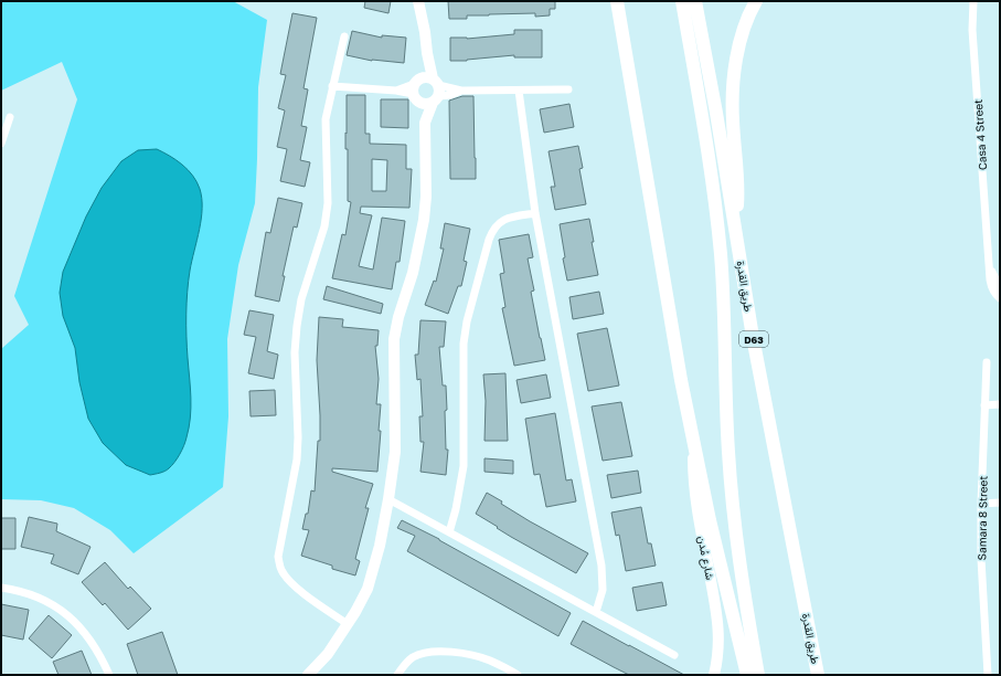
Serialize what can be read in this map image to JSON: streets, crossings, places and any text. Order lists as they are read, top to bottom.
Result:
{
  "streets": {
    "main road": ["طريق القدرة", "D63"],
    "street": ["Casa 4 Street", "Samara 8 Street", "شارع مُدن"]
  }
}
